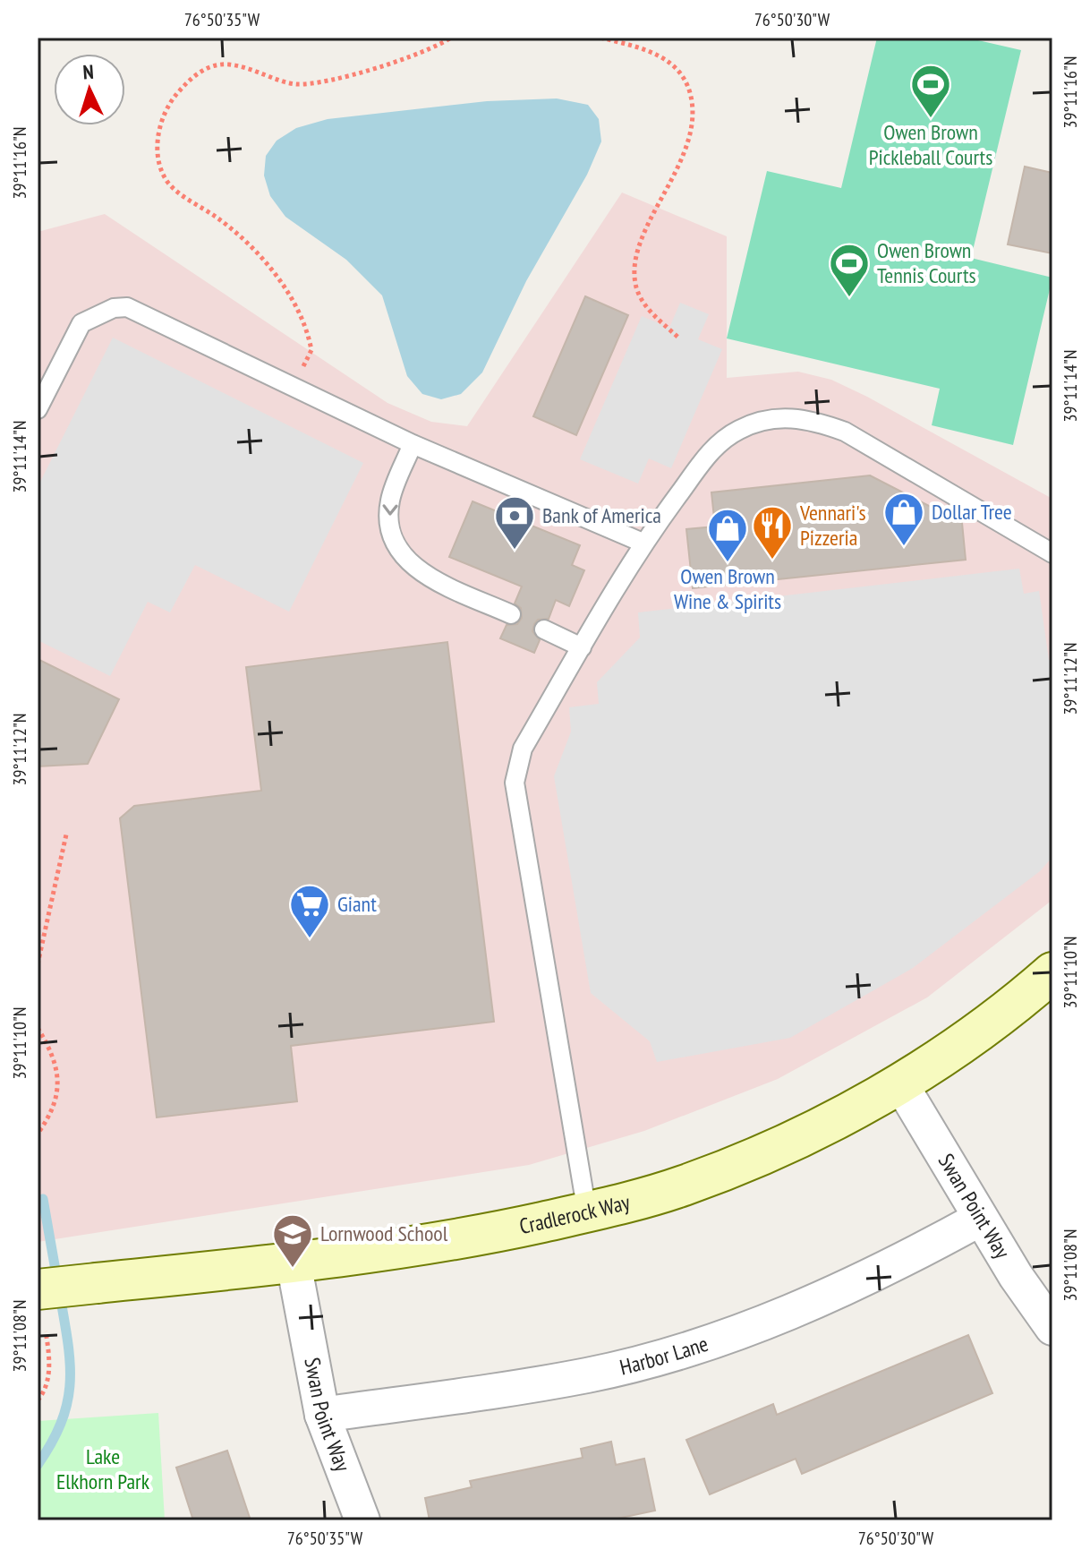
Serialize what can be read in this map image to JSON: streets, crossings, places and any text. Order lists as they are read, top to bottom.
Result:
{
  "streets": {
    "street": ["Swan Point Way", "Cradlerock Way", "Harbor Lane"]
  },
  "crossings": [
    ["Swan Point Way", "Cradlerock Way"],
    ["Swan Point Way", "Harbor Lane"]
  ],
  "parks": ["Lake Elkhorn Park"],
  "places": {
    "sports": ["Owen Brown Pickleball Courts", "Owen Brown Tennis Courts"],
    "shop": ["Dollar Tree", "Owen Brown Wine & Spirits"],
    "bank": ["Bank of America"],
    "restaurant": ["Vennari's Pizzeria"],
    "supermarket": ["Giant"],
    "school or university": ["Lornwood School"]
  },
  "north": "top",
  "coordinates": [
    "76°50'35\"W",
    "76°50'30\"W",
    "39°11'16\"N",
    "39°11'14\"N",
    "39°11'12\"N",
    "39°11'10\"N",
    "39°11'08\"N"
  ]
}
